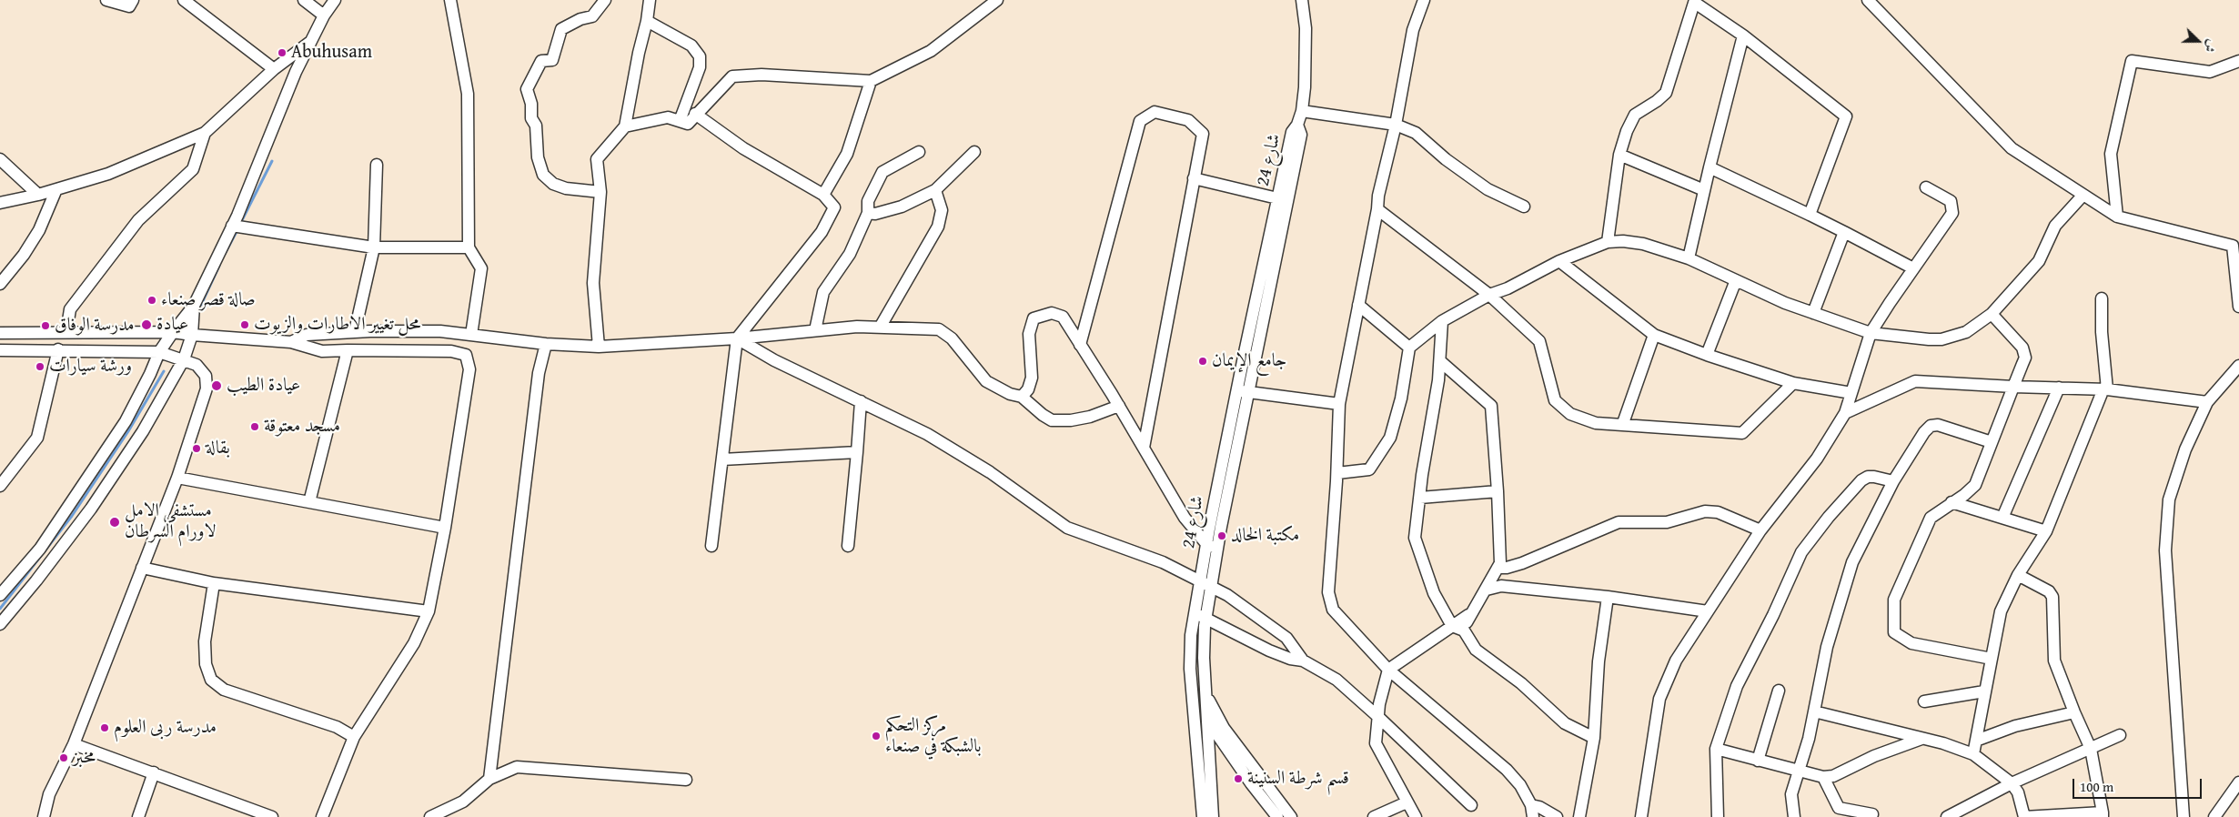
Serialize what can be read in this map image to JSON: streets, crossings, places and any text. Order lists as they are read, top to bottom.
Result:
{
  "streets": {
    "street": ["شارع 24"]
  },
  "places": [
    "Abuhusam",
    "صالة قصر صنعاء",
    "عيادة",
    "محل تغيير الاطارات والزيوت",
    "مدرسة الوفاق",
    "جامع الإيمان",
    "ورشة سيارات",
    "عيادة الطيب",
    "مسجد معتوقة",
    "بقالة",
    "مستشفى الامل لاورام السرطان",
    "مكتبة الخالد",
    "مدرسة ربى العلوم",
    "مركز التحكم بالشبكة في صنعاء",
    "مخبز",
    "قسم شرطة السنينة"
  ],
  "scale_bar": "100 m",
  "north": "right"
}
